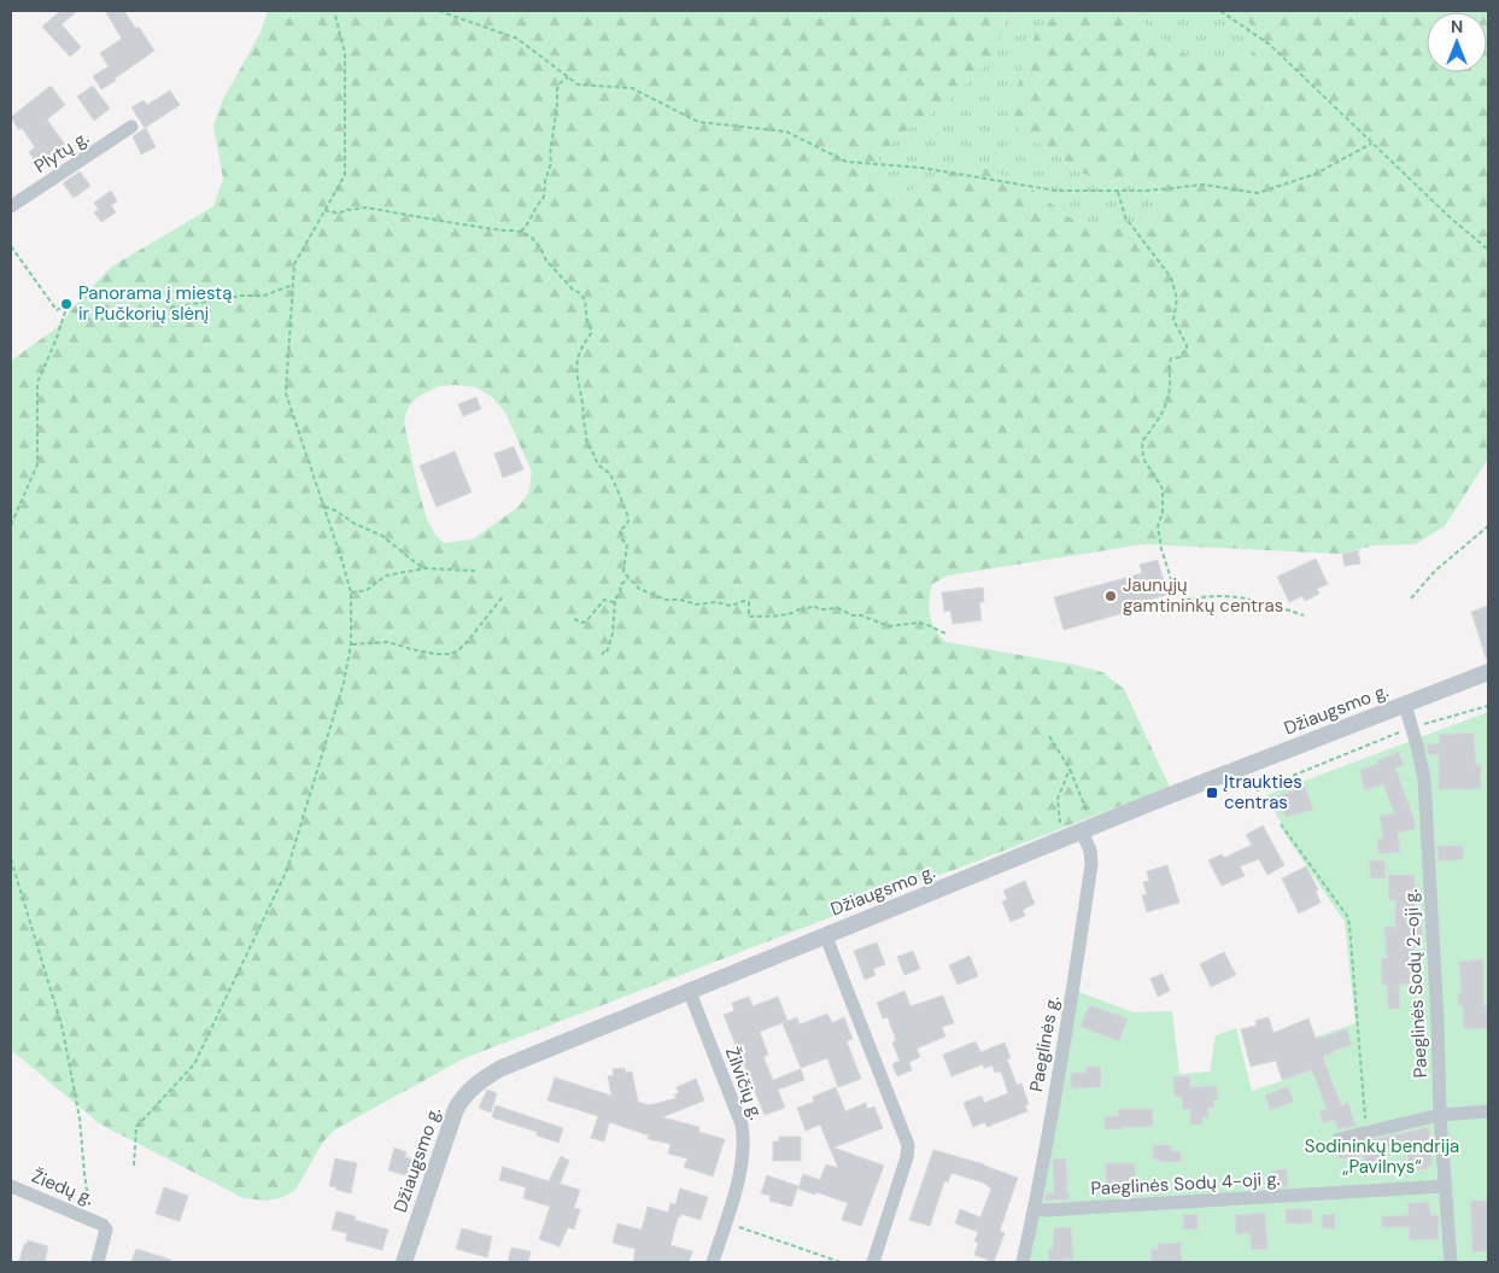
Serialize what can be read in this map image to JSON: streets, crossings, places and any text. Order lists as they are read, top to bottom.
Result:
{
  "streets": {
    "street": [
      "Plytų g.",
      "Džiaugsmo g.",
      "Paeglinės Sodų 2-oji g.",
      "Paeglinės g.",
      "Žilvičių g.",
      "Paeglinės Sodų 4-oji g.",
      "Žiedų g."
    ]
  },
  "crossings": [
    ["Džiaugsmo g.", "Paeglinės Sodų 2-oji g."],
    ["Džiaugsmo g.", "Paeglinės g."],
    ["Džiaugsmo g.", "Žilvičių g."],
    ["Paeglinės Sodų 2-oji g.", "Paeglinės Sodų 4-oji g."],
    ["Paeglinės g.", "Paeglinės Sodų 4-oji g."]
  ],
  "parks": ["Sodininkų bendrija „Pavilnys“"],
  "places": {
    "other": ["Panorama į miestą ir Pučkorių slėnį", "Jaunųjų gamtininkų centras"],
    "transit": ["Įtraukties centras"]
  },
  "north": "top"
}
